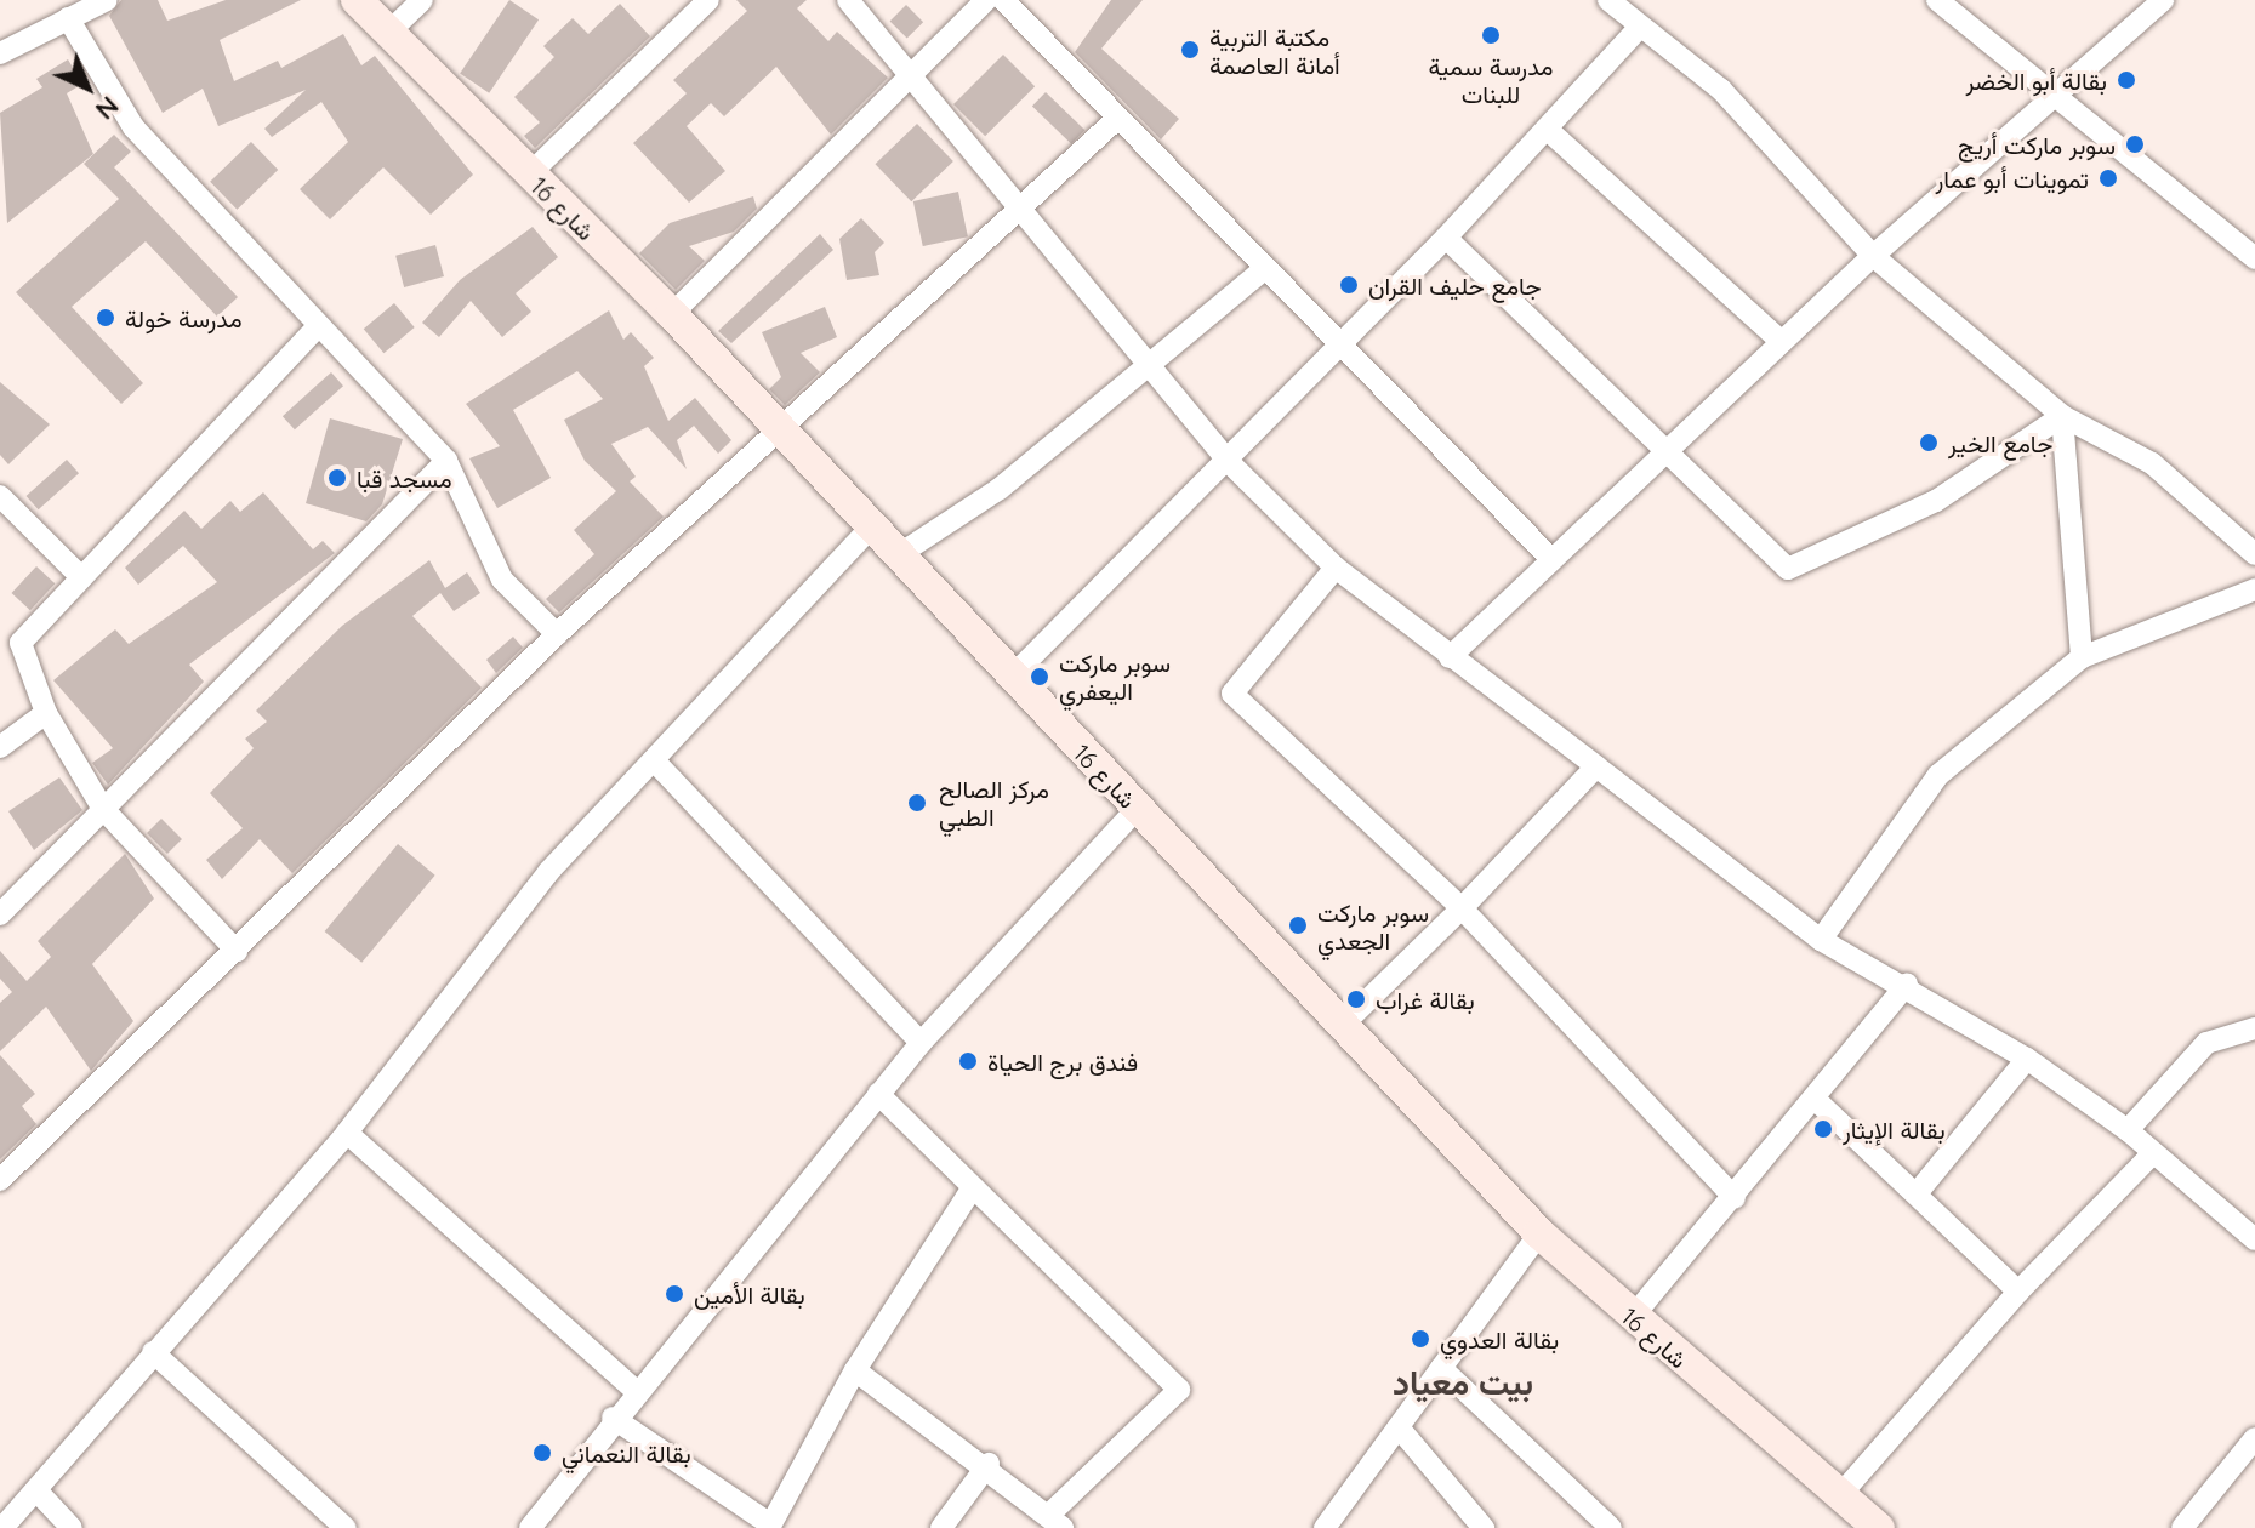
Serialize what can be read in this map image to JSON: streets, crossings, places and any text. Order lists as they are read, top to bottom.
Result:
{
  "streets": {
    "street": ["شارع 16"]
  },
  "districts": ["بيت معياد"],
  "places": [
    "مدرسة سمية للبنات",
    "مكتبة التربية أمانة العاصمة",
    "بقالة أبو الخضر",
    "سوبر ماركت أريج",
    "تموينات أبو عمار",
    "جامع حليف القران",
    "مدرسة خولة",
    "جامع الخير",
    "مسجد قبا",
    "سوبر ماركت اليعفري",
    "مركز الصالح الطبي",
    "سوبر ماركت الجعدي",
    "بقالة غراب",
    "فندق برج الحياة",
    "بقالة الإيثار",
    "بقالة الأمين",
    "بقالة العدوي",
    "بقالة النعماني"
  ],
  "north": "bottom right"
}
